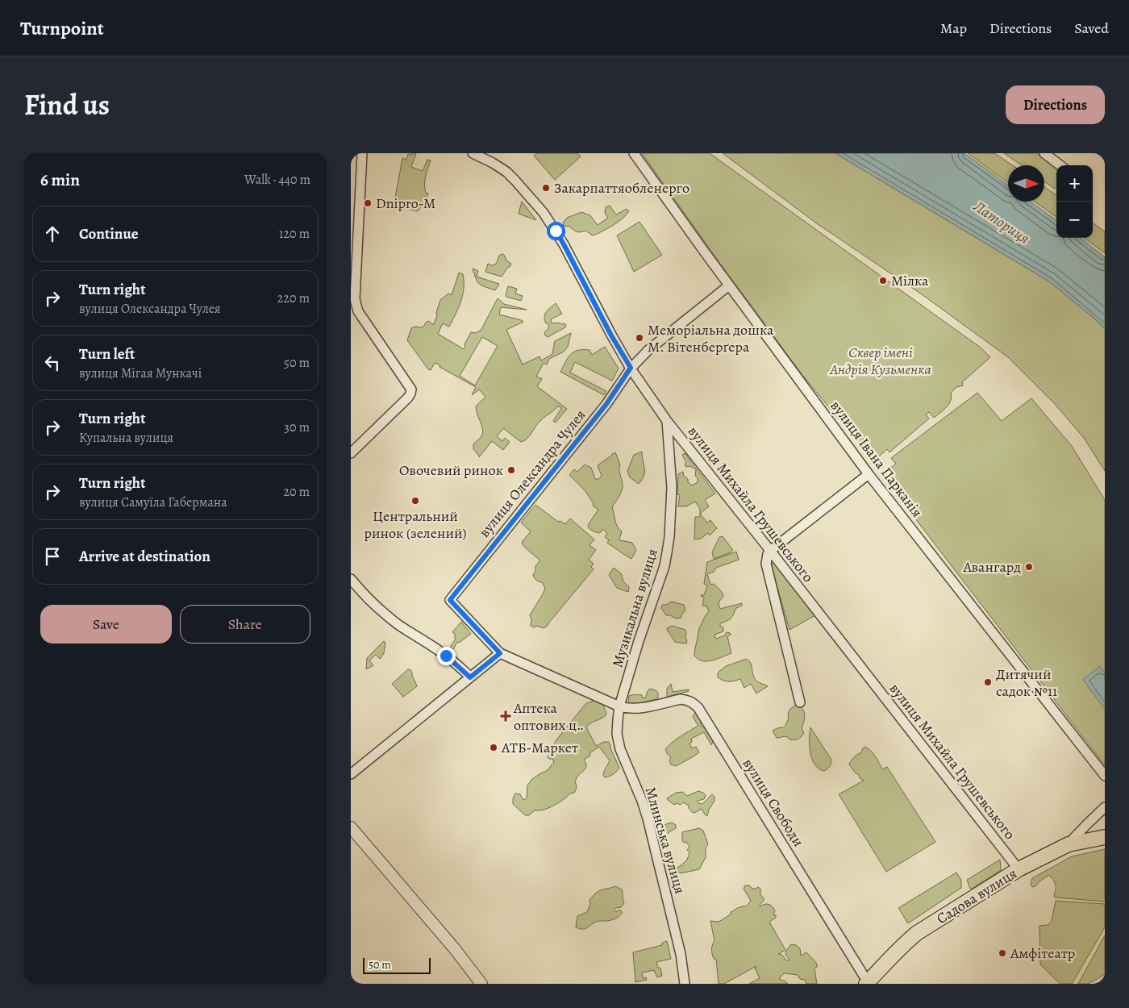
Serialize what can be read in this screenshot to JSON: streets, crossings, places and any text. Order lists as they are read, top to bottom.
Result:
{
  "streets": {
    "main road": ["Садова вулиця"],
    "street": [
      "вулиця Івана Парканія",
      "вулиця Олександра Чулея",
      "вулиця Михайла Грушевського",
      "Музикальна вулиця",
      "вулиця Свободи",
      "Млинська вулиця"
    ]
  },
  "crossings": [
    ["вулиця Івана Парканія", "вулиця Олександра Чулея"],
    ["вулиця Олександра Чулея", "вулиця Михайла Грушевського"],
    ["вулиця Олександра Чулея", "вулиця Свободи"],
    ["вулиця Михайла Грушевського", "Музикальна вулиця"],
    ["вулиця Михайла Грушевського", "Садова вулиця"],
    ["Музикальна вулиця", "вулиця Свободи"],
    ["Музикальна вулиця", "Млинська вулиця"],
    ["вулиця Свободи", "Млинська вулиця"],
    ["вулиця Свободи", "Садова вулиця"]
  ],
  "water": ["Латориця"],
  "parks": ["Сквер імені Андрія Кузьменка"],
  "places": {
    "other": [
      "Закарпаттяобленерго",
      "Dnipro-M",
      "Мілка",
      "Меморіальна дошка М. Вітенберґера",
      "Овочевий ринок",
      "Центральний ринок (зелений)",
      "Авангард",
      "Дитячий садок №11",
      "АТБ-Маркет",
      "Амфітеатр"
    ],
    "health": ["Аптека оптових ц‥"]
  },
  "scale_bar": "50 m",
  "north": "right",
  "page": {
    "header": "Turnpoint",
    "nav": ["Map", "Directions", "Saved"],
    "title": "Find us",
    "buttons": [
      "Directions",
      ["Save", "Share"]
    ],
    "heading": ["6 min", "Walk · 440 m"],
    "map_buttons": ["+", "−"],
    "list": [
      ["Continue", "120 m"],
      ["Turn right", "вулиця Олександра Чулея", "220 m"],
      ["Turn left", "вулиця Мігая Мункачі", "50 m"],
      ["Turn right", "Купальна вулиця", "30 m"],
      ["Turn right", "вулиця Самуїла Габермана", "20 m"],
      "Arrive at destination"
    ],
    "scale": "50 m"
  }
}
